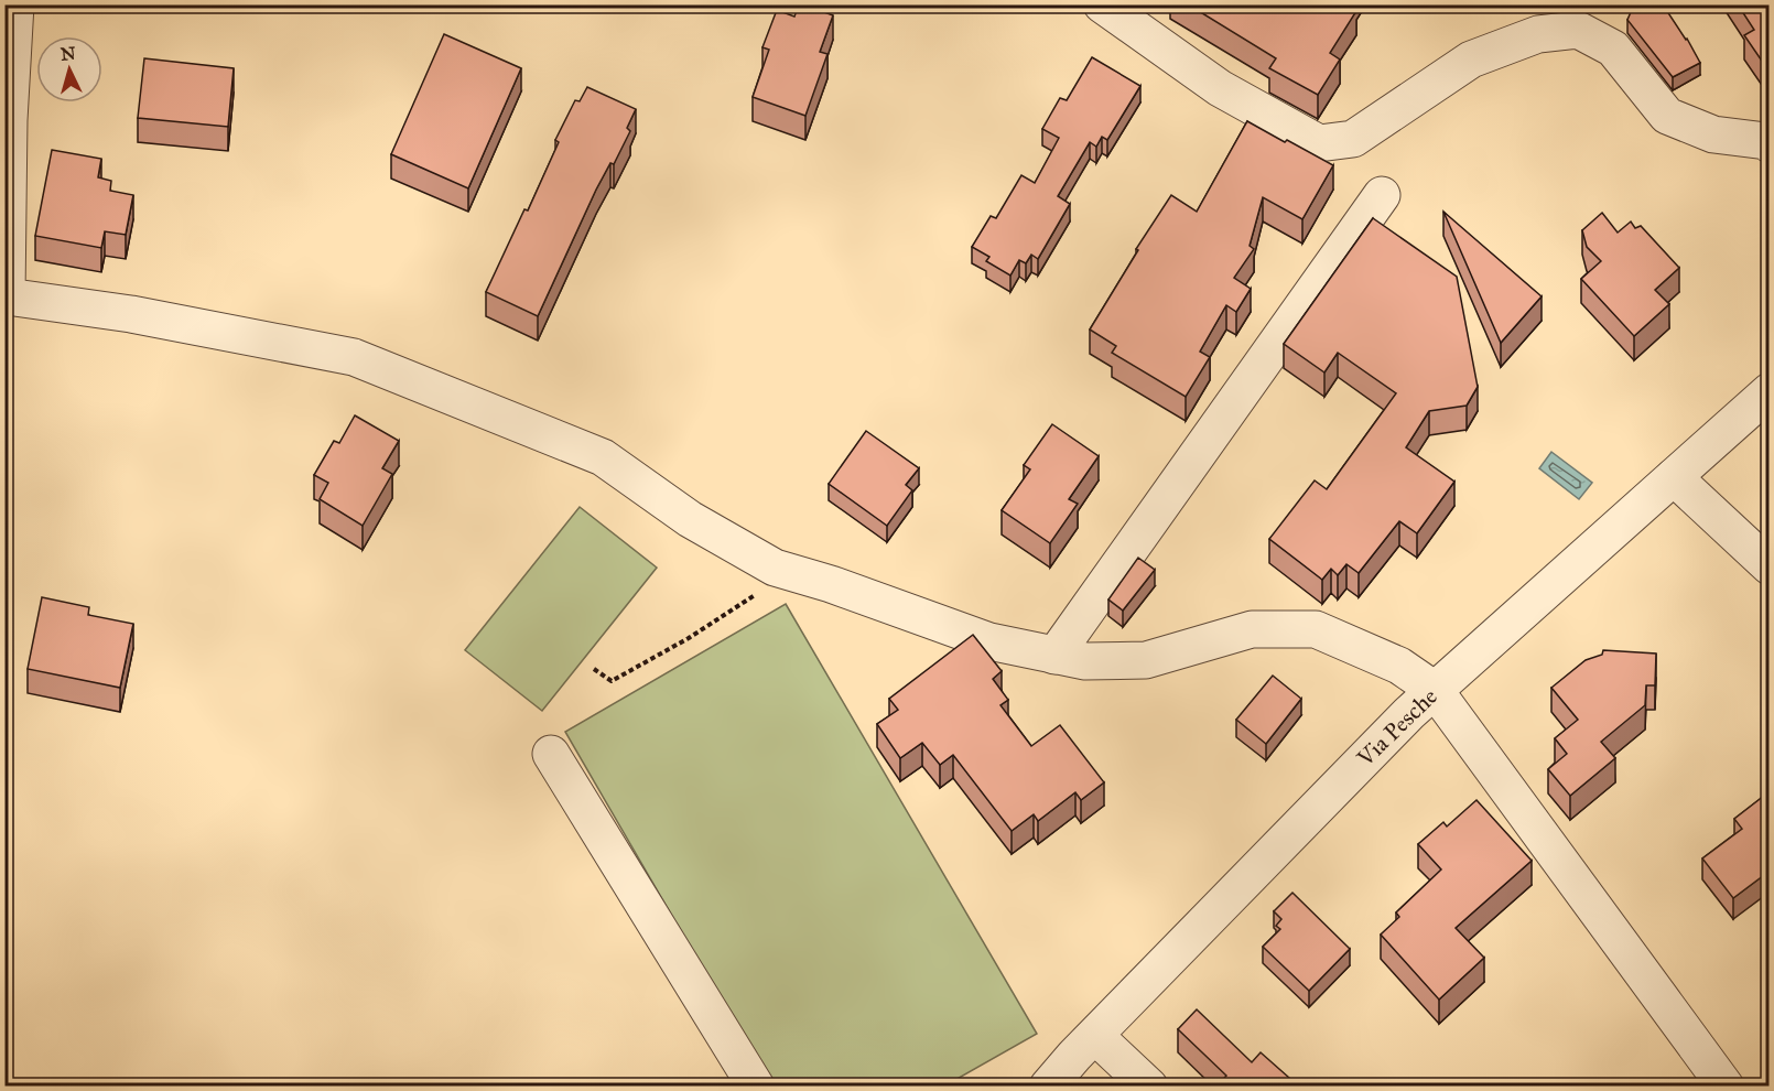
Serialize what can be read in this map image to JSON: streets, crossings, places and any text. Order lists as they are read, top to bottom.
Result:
{
  "streets": {
    "street": ["Via Pesche"]
  },
  "north": "top"
}
